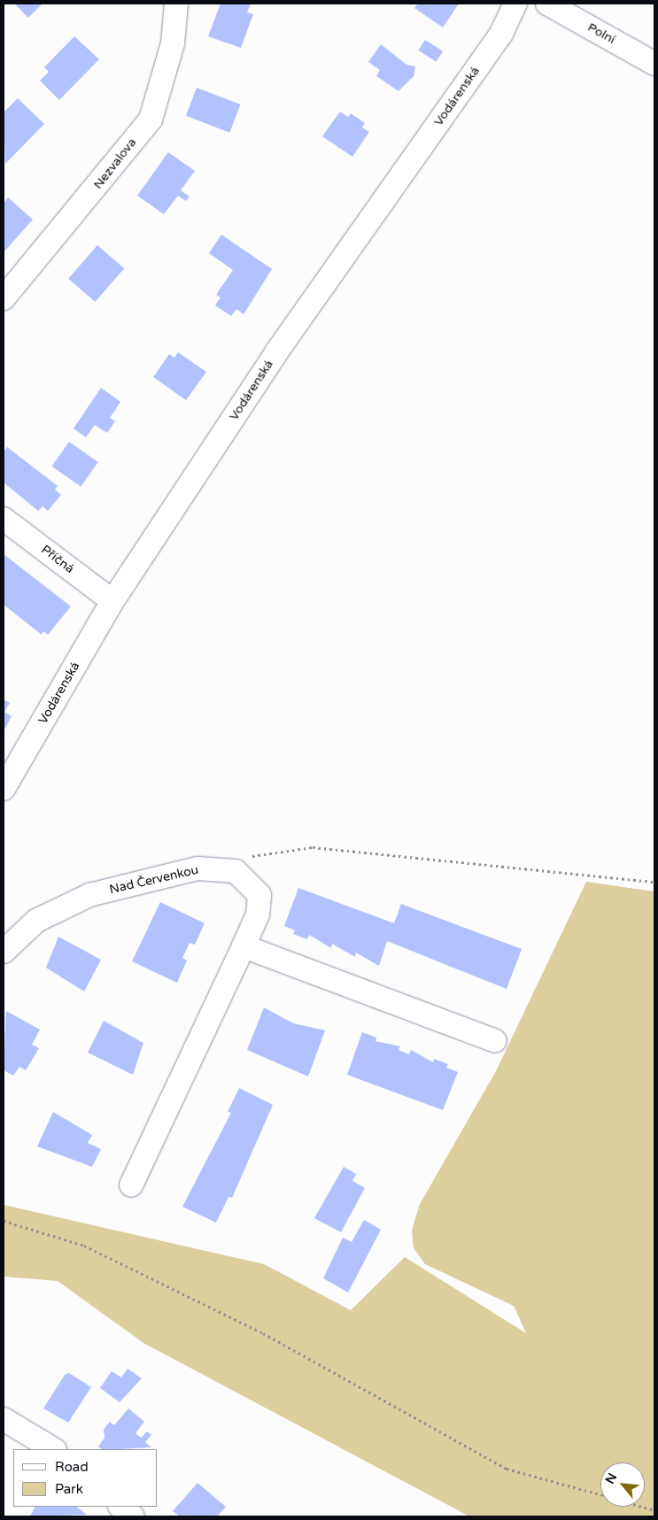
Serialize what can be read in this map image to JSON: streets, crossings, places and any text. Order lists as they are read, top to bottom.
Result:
{
  "streets": {
    "street": [
      "Polní",
      "Vodárenská",
      "Nezvalova",
      "Příčná",
      "Nad Červenkou"
    ]
  },
  "crossings": [
    ["Vodárenská", "Příčná"]
  ],
  "legend": ["Road", "Park"],
  "north": "top left"
}
